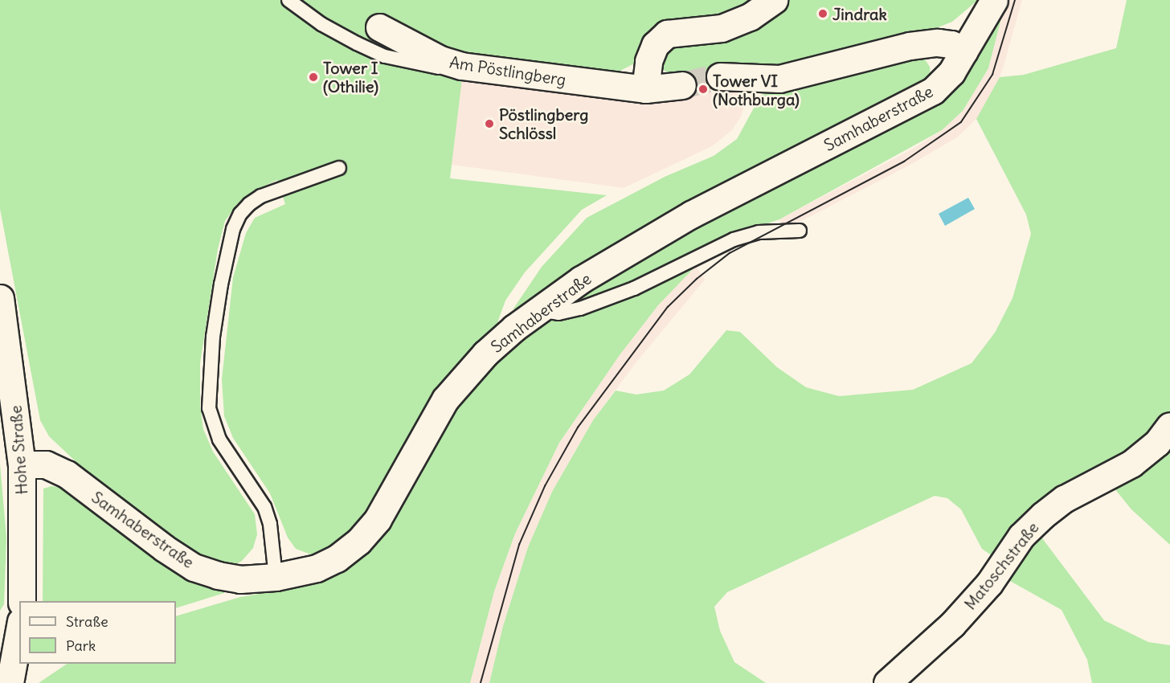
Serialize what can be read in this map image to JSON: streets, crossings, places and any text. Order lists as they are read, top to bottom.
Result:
{
  "streets": {
    "street": [
      "Am Pöstlingberg",
      "Samhaberstraße",
      "Hohe Straße",
      "Matoschstraße"
    ]
  },
  "crossings": [
    ["Samhaberstraße", "Hohe Straße"]
  ],
  "places": [
    "Jindrak",
    "Tower I (Othilie)",
    "Tower VI (Nothburga)",
    "Pöstlingberg Schlössl"
  ],
  "legend": ["Straße", "Park"]
}
